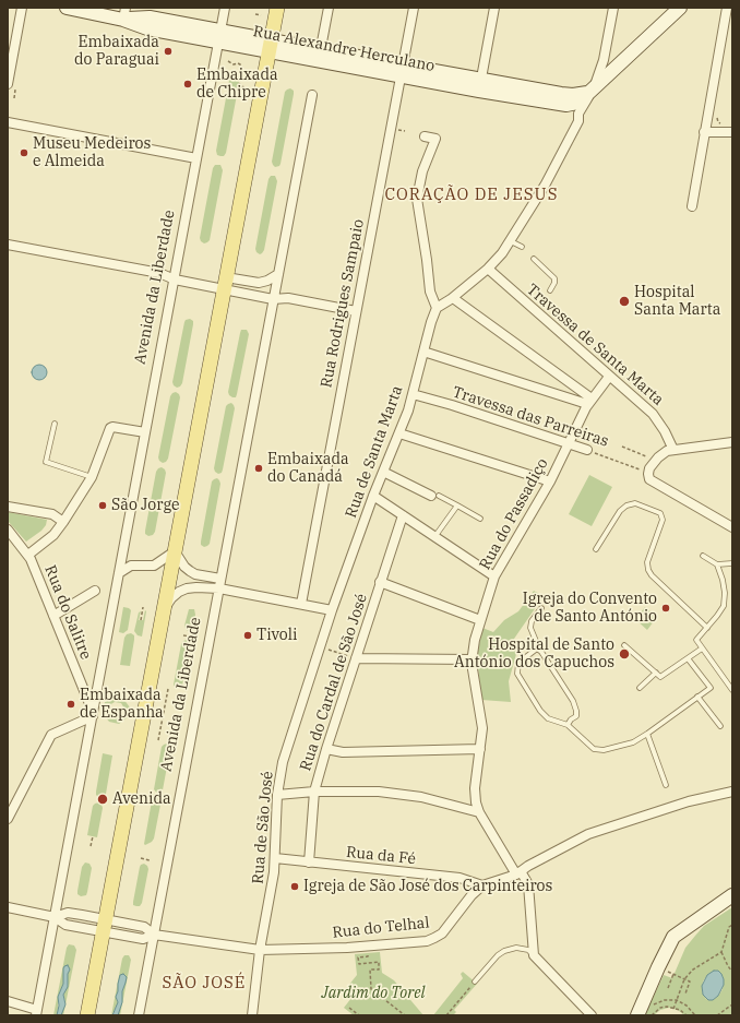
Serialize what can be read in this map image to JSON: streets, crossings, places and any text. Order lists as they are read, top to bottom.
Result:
{
  "streets": {
    "main road": ["Rua Alexandre Herculano", "Avenida da Liberdade"],
    "street": [
      "Rua Rodrigues Sampaio",
      "Travessa de Santa Marta",
      "Travessa das Parreiras",
      "Rua de Santa Marta",
      "Rua do Passadiço",
      "Rua do Salitre",
      "Rua do Cardal de São José",
      "Rua de São José",
      "Rua da Fé",
      "Rua do Telhal"
    ]
  },
  "crossings": [
    ["Rua Alexandre Herculano", "Avenida da Liberdade"],
    ["Rua Alexandre Herculano", "Rua Rodrigues Sampaio"],
    ["Avenida da Liberdade", "Rua do Salitre"],
    ["Avenida da Liberdade", "Rua do Telhal"],
    ["Travessa de Santa Marta", "Rua do Passadiço"],
    ["Travessa das Parreiras", "Rua de Santa Marta"],
    ["Travessa das Parreiras", "Rua do Passadiço"],
    ["Rua de Santa Marta", "Rua de São José"],
    ["Rua do Cardal de São José", "Rua da Fé"],
    ["Rua de São José", "Rua da Fé"],
    ["Rua de São José", "Rua do Telhal"],
    ["Rua da Fé", "Rua do Telhal"]
  ],
  "districts": ["CORAÇÃO DE JESUS", "SÃO JOSÉ"],
  "parks": ["Jardim do Torel"],
  "places": [
    "Embaixada do Paraguai",
    "Embaixada de Chipre",
    "Museu Medeiros e Almeida",
    "Hospital Santa Marta",
    "Embaixada do Canadá",
    "São Jorge",
    "Igreja do Convento de Santo António",
    "Tivoli",
    "Hospital de Santo António dos Capuchos",
    "Embaixada de Espanha",
    "Avenida",
    "Igreja de São José dos Carpinteiros"
  ]
}
